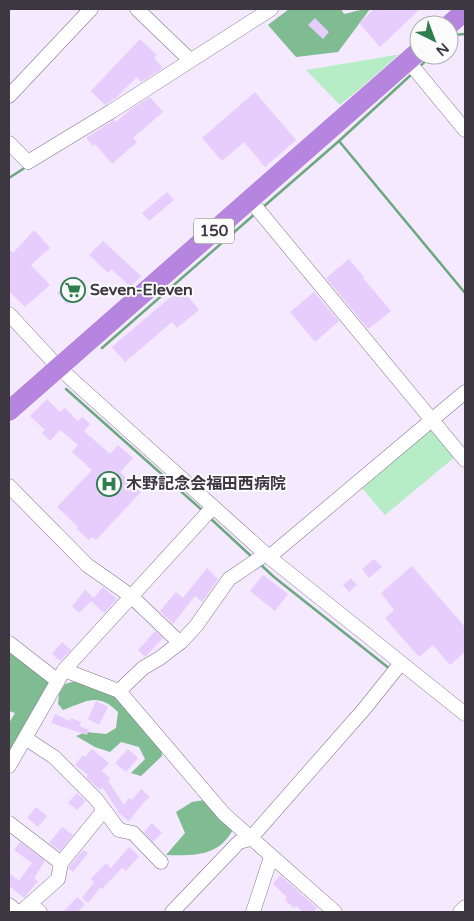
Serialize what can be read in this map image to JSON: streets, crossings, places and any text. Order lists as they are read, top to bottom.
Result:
{
  "streets": {
    "highway": ["150"]
  },
  "places": {
    "supermarket": ["Seven-Eleven"],
    "hospital": ["木野記念会福田西病院"]
  },
  "north": "bottom right"
}
